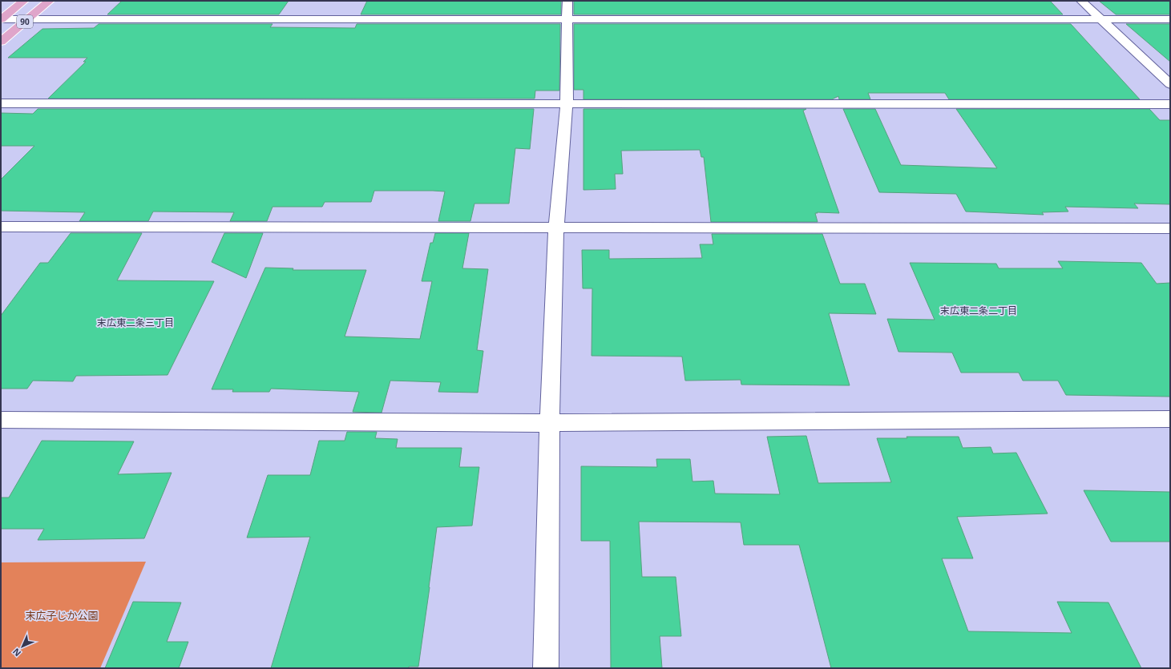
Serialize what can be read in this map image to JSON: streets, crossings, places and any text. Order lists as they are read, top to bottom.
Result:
{
  "streets": {
    "main road": ["90"]
  },
  "districts": ["末広東二条二丁目", "末広東二条三丁目"],
  "parks": ["末広子じか公園"],
  "north": "bottom left"
}
